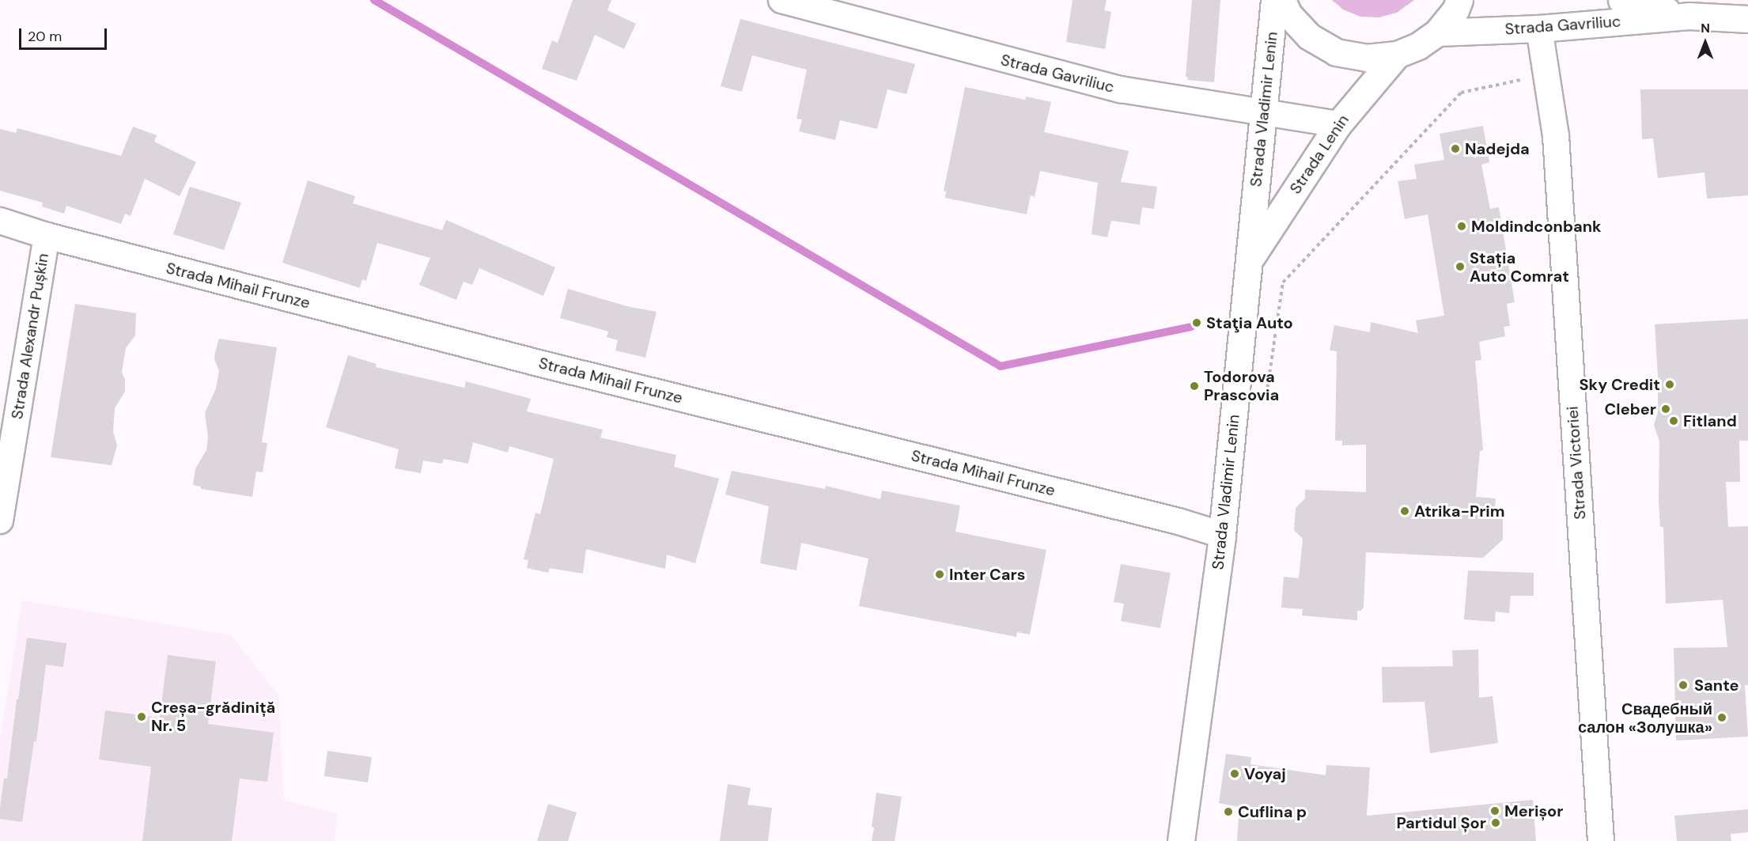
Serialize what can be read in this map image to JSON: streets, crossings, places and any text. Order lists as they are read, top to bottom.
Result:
{
  "streets": {
    "main road": ["Strada Gavriliuc", "Strada Vladimir Lenin", "Strada Lenin"],
    "street": ["Strada Mihail Frunze", "Strada Alexandr Pușkin", "Strada Victoriei"]
  },
  "crossings": [
    ["Strada Gavriliuc", "Strada Vladimir Lenin"],
    ["Strada Gavriliuc", "Strada Lenin"],
    ["Strada Gavriliuc", "Strada Victoriei"],
    ["Strada Vladimir Lenin", "Strada Lenin"],
    ["Strada Vladimir Lenin", "Strada Mihail Frunze"],
    ["Strada Mihail Frunze", "Strada Alexandr Pușkin"]
  ],
  "places": [
    "Nadejda",
    "Moldindconbank",
    "Stația Auto Comrat",
    "Staţia Auto",
    "Sky Credit",
    "Todorova Prascovia",
    "Cleber",
    "Fitland",
    "Atrika-Prim",
    "Inter Cars",
    "Sante",
    "Creșa-grădiniță Nr. 5",
    "Свадебный салон «Золушка»",
    "Voyaj",
    "Merișor",
    "Cuflina p",
    "Partidul Șor"
  ],
  "scale_bar": "20 m",
  "north": "top"
}
